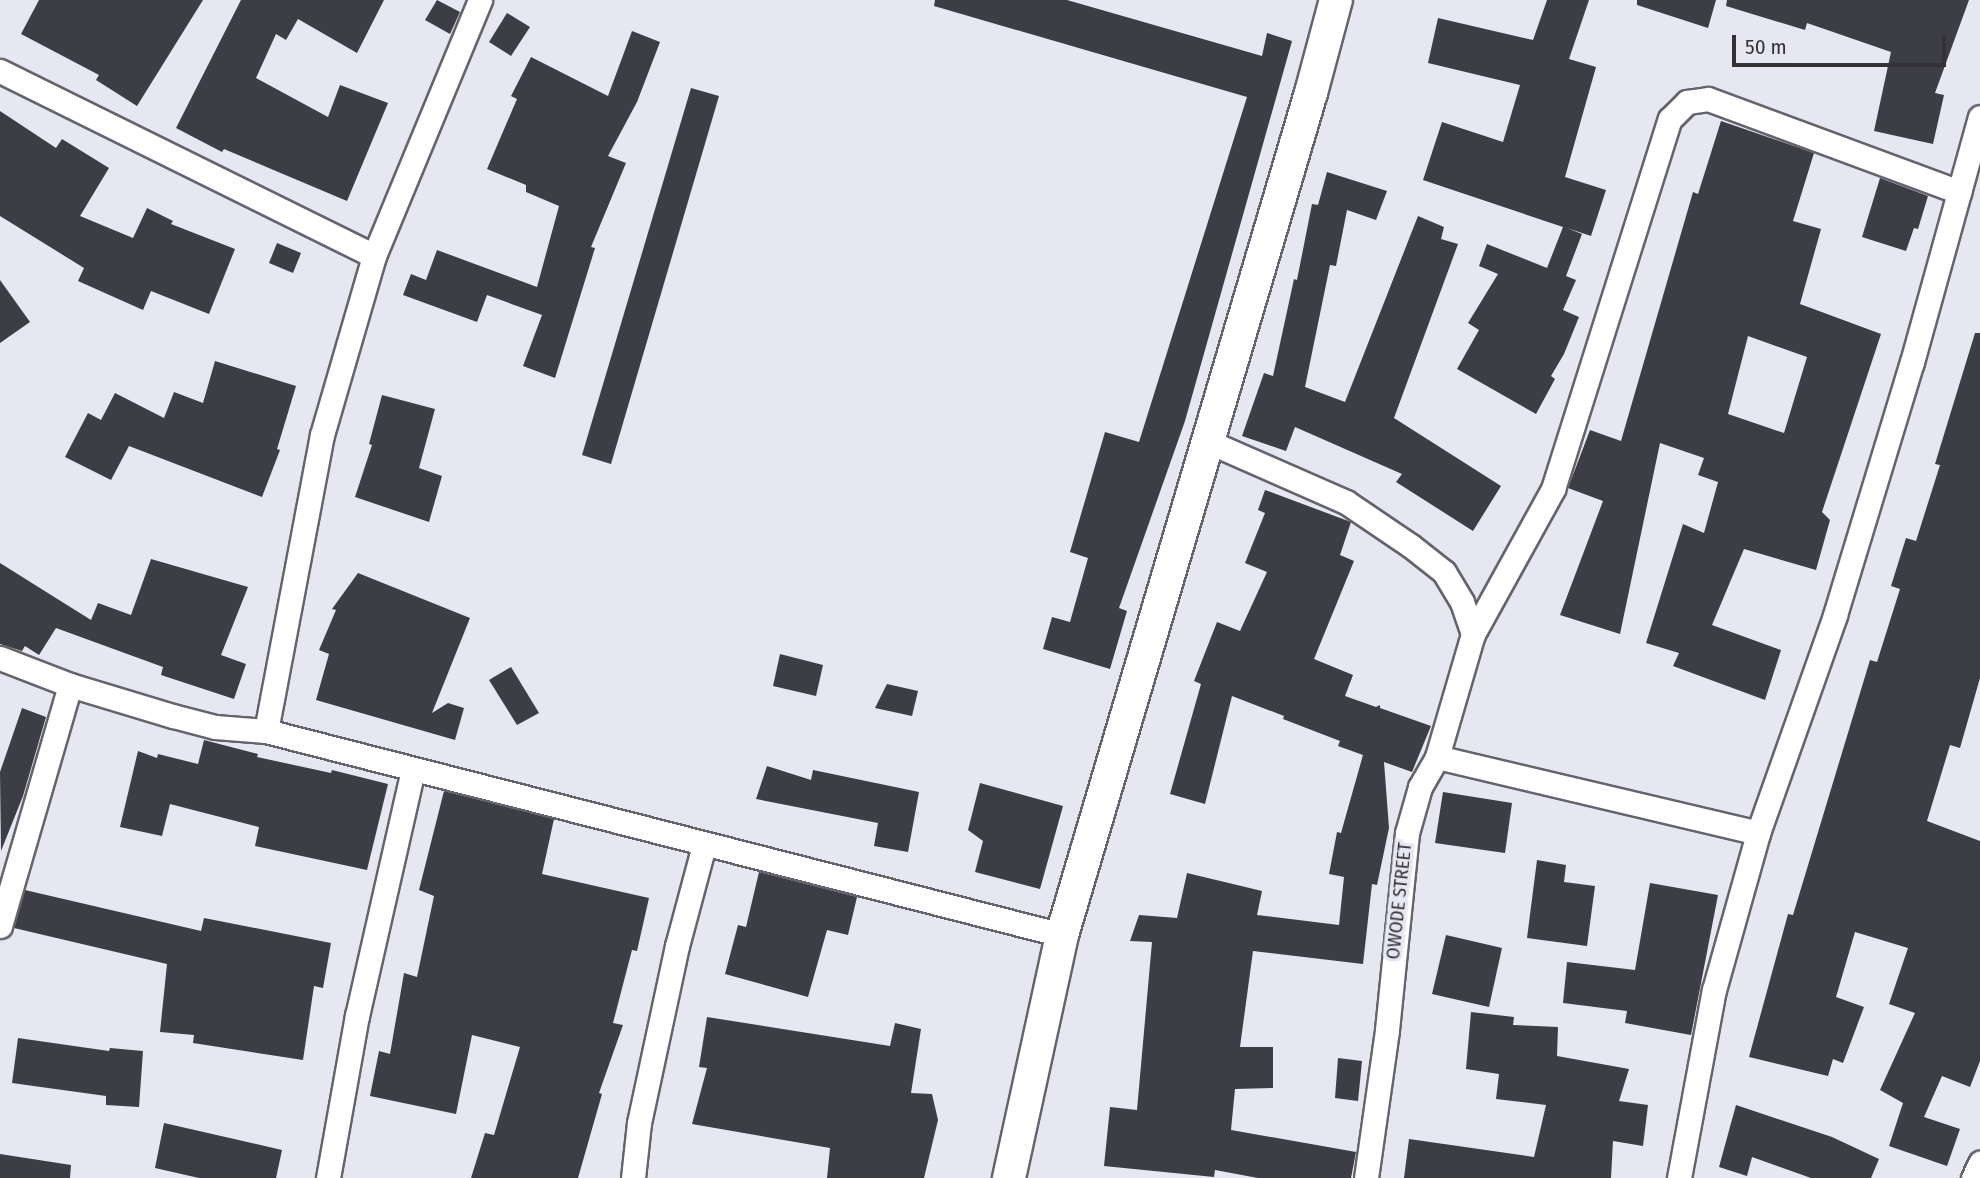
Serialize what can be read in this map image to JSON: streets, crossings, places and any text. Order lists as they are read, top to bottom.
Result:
{
  "streets": {
    "street": ["OWODE STREET"]
  },
  "scale_bar": "50 m"
}
